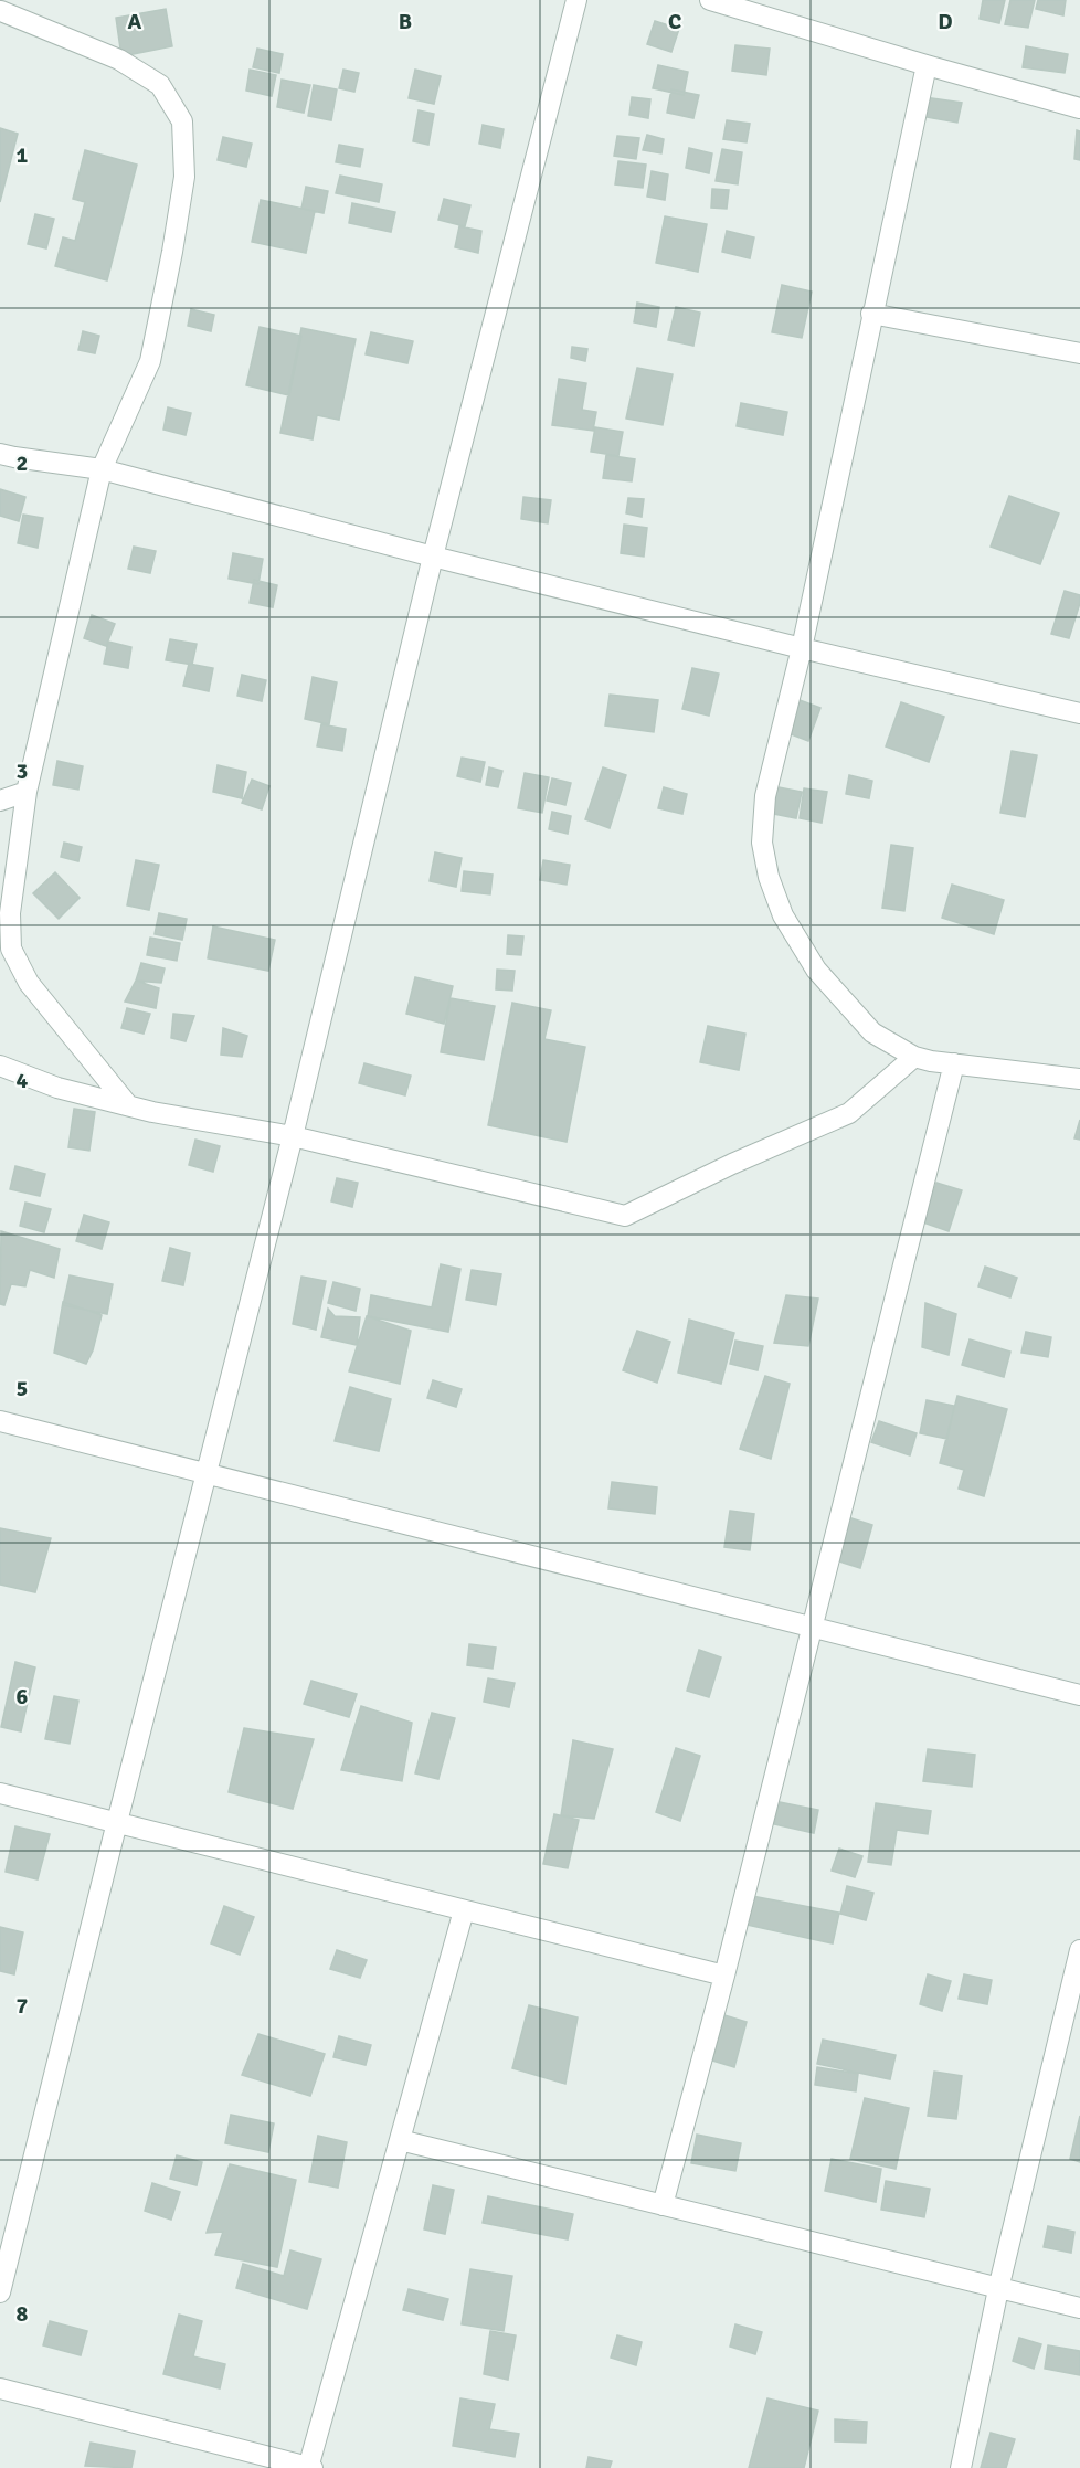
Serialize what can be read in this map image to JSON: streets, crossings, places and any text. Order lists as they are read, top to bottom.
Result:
{
  "grid": {
    "columns": [
      "A",
      "B",
      "C",
      "D"
    ],
    "rows": [
      "1",
      "2",
      "3",
      "4",
      "5",
      "6",
      "7",
      "8"
    ]
  }
}
